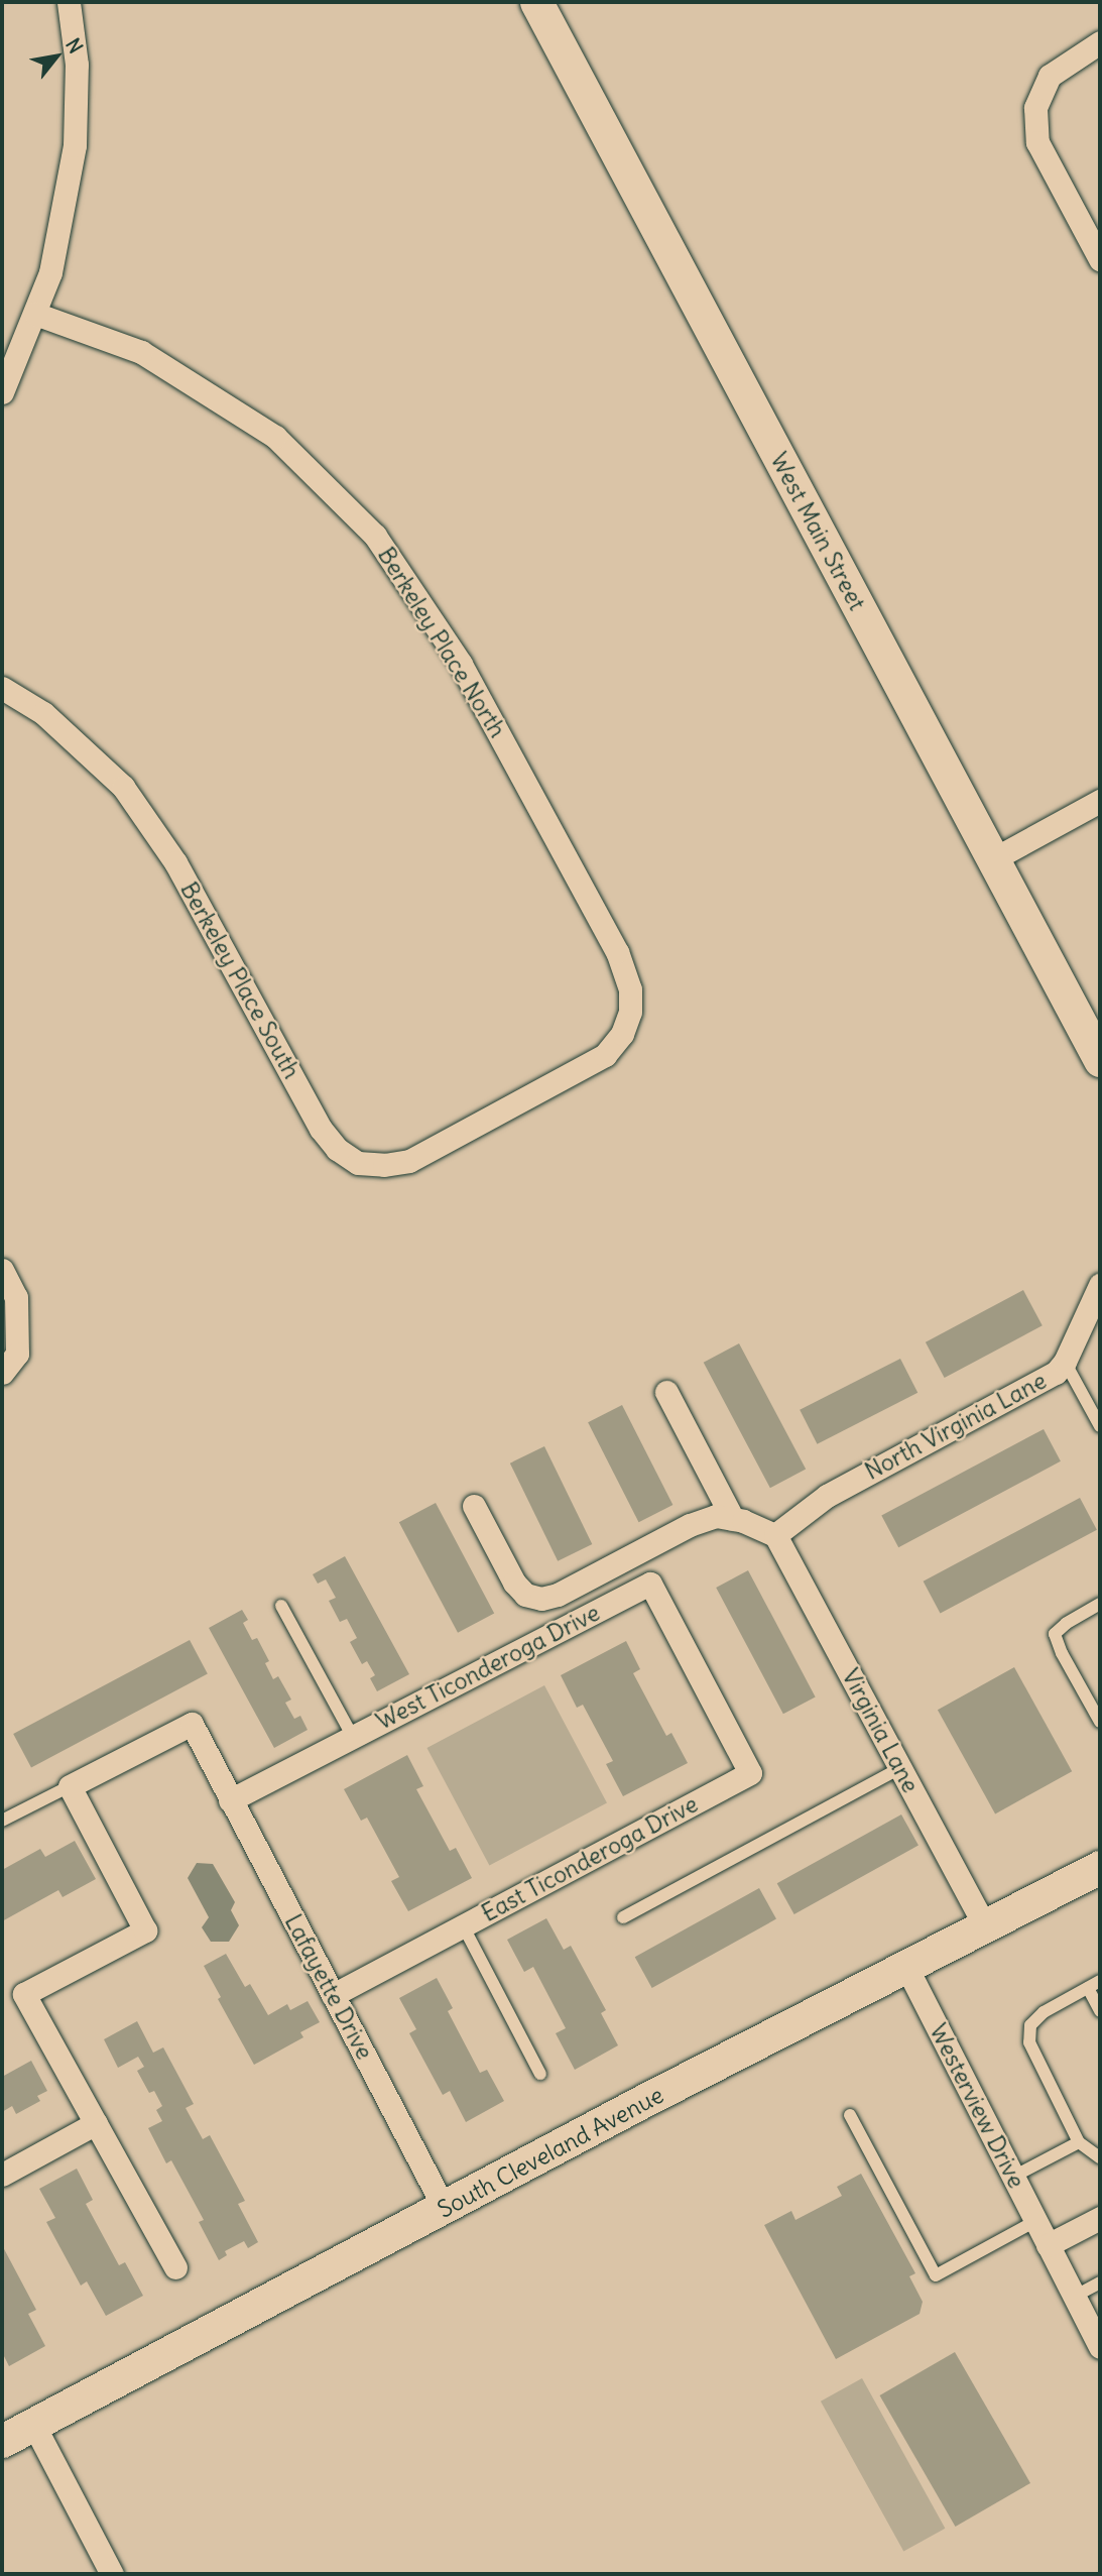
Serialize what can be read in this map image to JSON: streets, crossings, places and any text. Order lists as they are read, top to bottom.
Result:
{
  "streets": {
    "main road": ["West Main Street", "South Cleveland Avenue"],
    "street": [
      "Berkeley Place North",
      "Berkeley Place South",
      "North Virginia Lane",
      "West Ticonderoga Drive",
      "Virginia Lane",
      "East Ticonderoga Drive",
      "Lafayette Drive",
      "Westerview Drive"
    ]
  },
  "crossings": [
    ["Berkeley Place North", "Berkeley Place South"],
    ["North Virginia Lane", "Virginia Lane"],
    ["West Ticonderoga Drive", "East Ticonderoga Drive"],
    ["West Ticonderoga Drive", "Lafayette Drive"],
    ["Virginia Lane", "South Cleveland Avenue"],
    ["East Ticonderoga Drive", "Lafayette Drive"],
    ["Lafayette Drive", "South Cleveland Avenue"],
    ["Westerview Drive", "South Cleveland Avenue"]
  ],
  "north": "top right"
}
